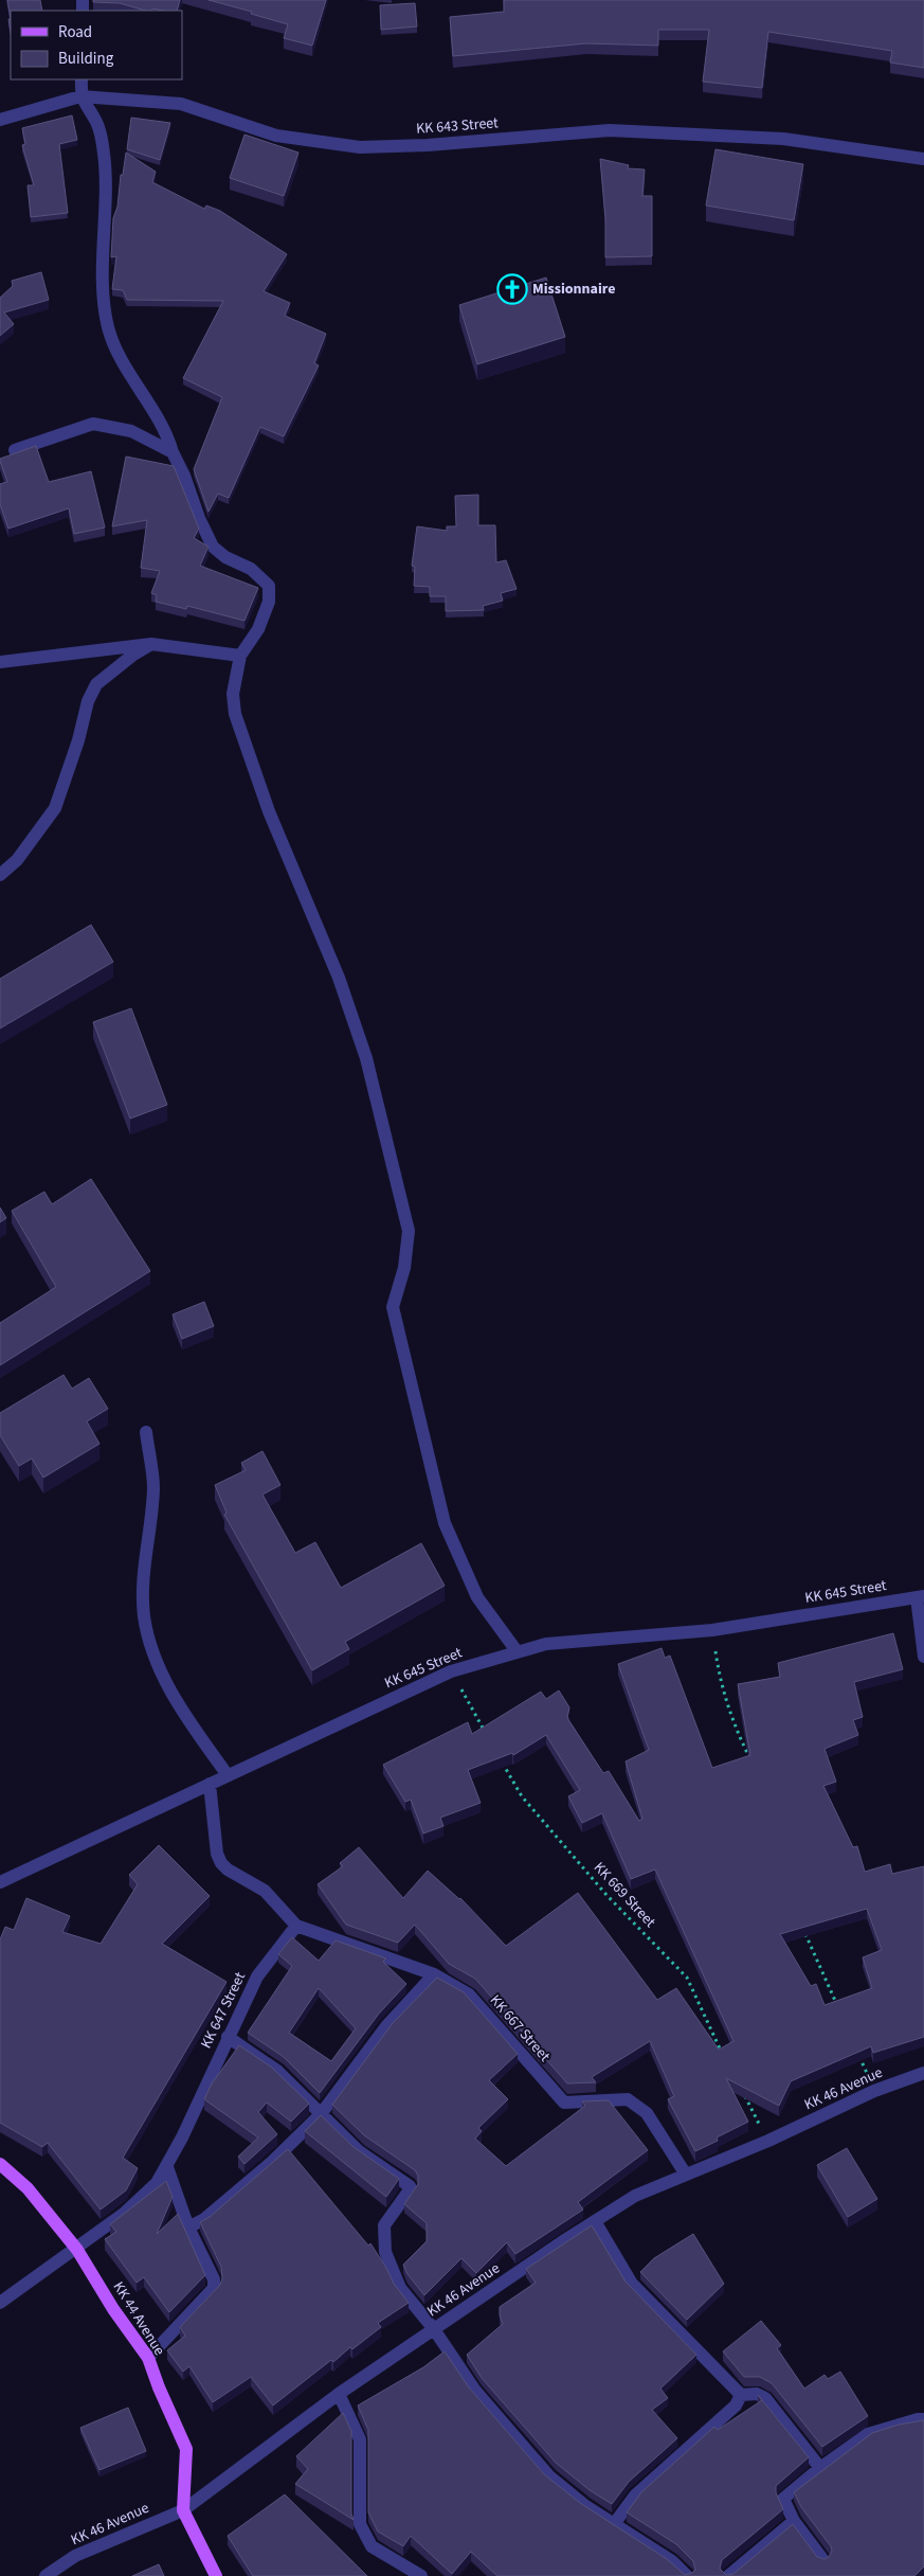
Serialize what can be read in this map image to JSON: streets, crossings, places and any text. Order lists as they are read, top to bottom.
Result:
{
  "streets": {
    "main road": ["KK 44 Avenue"],
    "street": [
      "KK 643 Street",
      "KK 645 Street",
      "KK 647 Street",
      "KK 667 Street",
      "KK 46 Avenue"
    ],
    "path": ["KK 669 Street"]
  },
  "crossings": [
    ["KK 647 Street", "KK 667 Street"],
    ["KK 647 Street", "KK 44 Avenue"],
    ["KK 667 Street", "KK 46 Avenue"],
    ["KK 46 Avenue", "KK 44 Avenue"]
  ],
  "places": {
    "church": ["Missionnaire"]
  },
  "legend": ["Road", "Building"]
}
